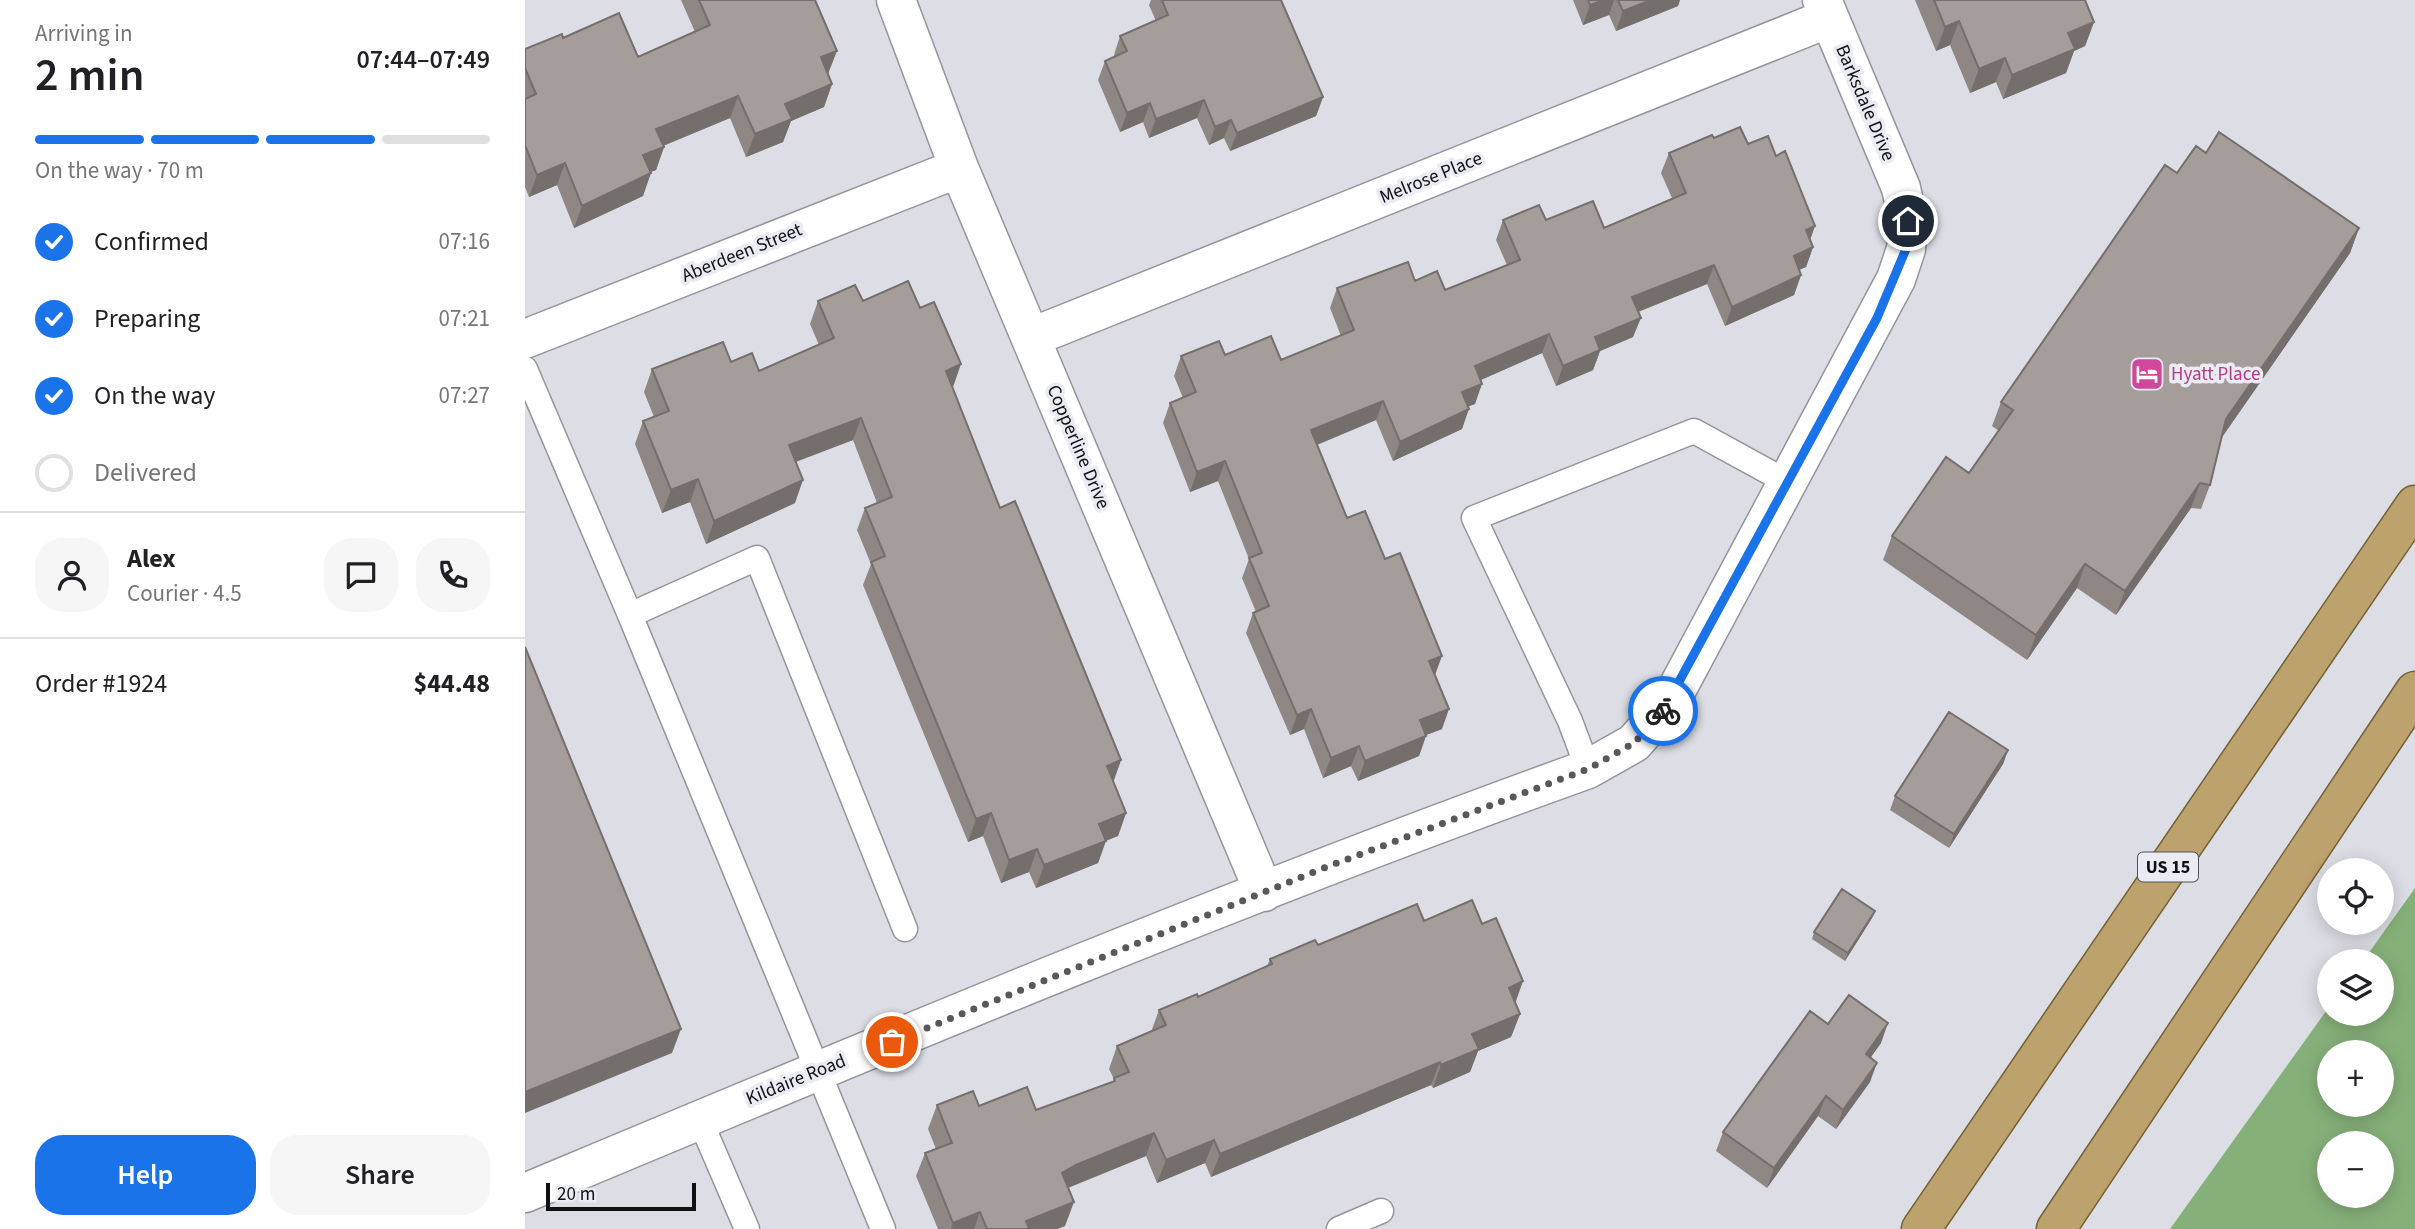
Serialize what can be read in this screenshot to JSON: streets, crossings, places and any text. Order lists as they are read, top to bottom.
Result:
{
  "streets": {
    "highway": ["US 15"],
    "street": [
      "Barksdale Drive",
      "Melrose Place",
      "Aberdeen Street",
      "Copperline Drive",
      "Kildaire Road"
    ]
  },
  "crossings": [
    ["Barksdale Drive", "Melrose Place"],
    ["Barksdale Drive", "Copperline Drive"],
    ["Barksdale Drive", "Kildaire Road"],
    ["Melrose Place", "Copperline Drive"],
    ["Aberdeen Street", "Copperline Drive"],
    ["Copperline Drive", "Kildaire Road"]
  ],
  "places": {
    "hotel": ["Hyatt Place"]
  },
  "scale_bar": "20 m",
  "page": {
    "heading": ["2 min", "Arriving in", "07:44–07:49"],
    "panel": [
      "Alex",
      "Courier · 4.5",
      "Order #1924",
      "$44.48"
    ],
    "bar": "On the way · 70 m",
    "list": [
      ["Confirmed", "07:16"],
      ["Preparing", "07:21"],
      ["On the way", "07:27"],
      "Delivered"
    ],
    "map_buttons": ["+", "−"],
    "buttons": ["Help", "Share"],
    "scale": "20 m"
  }
}
